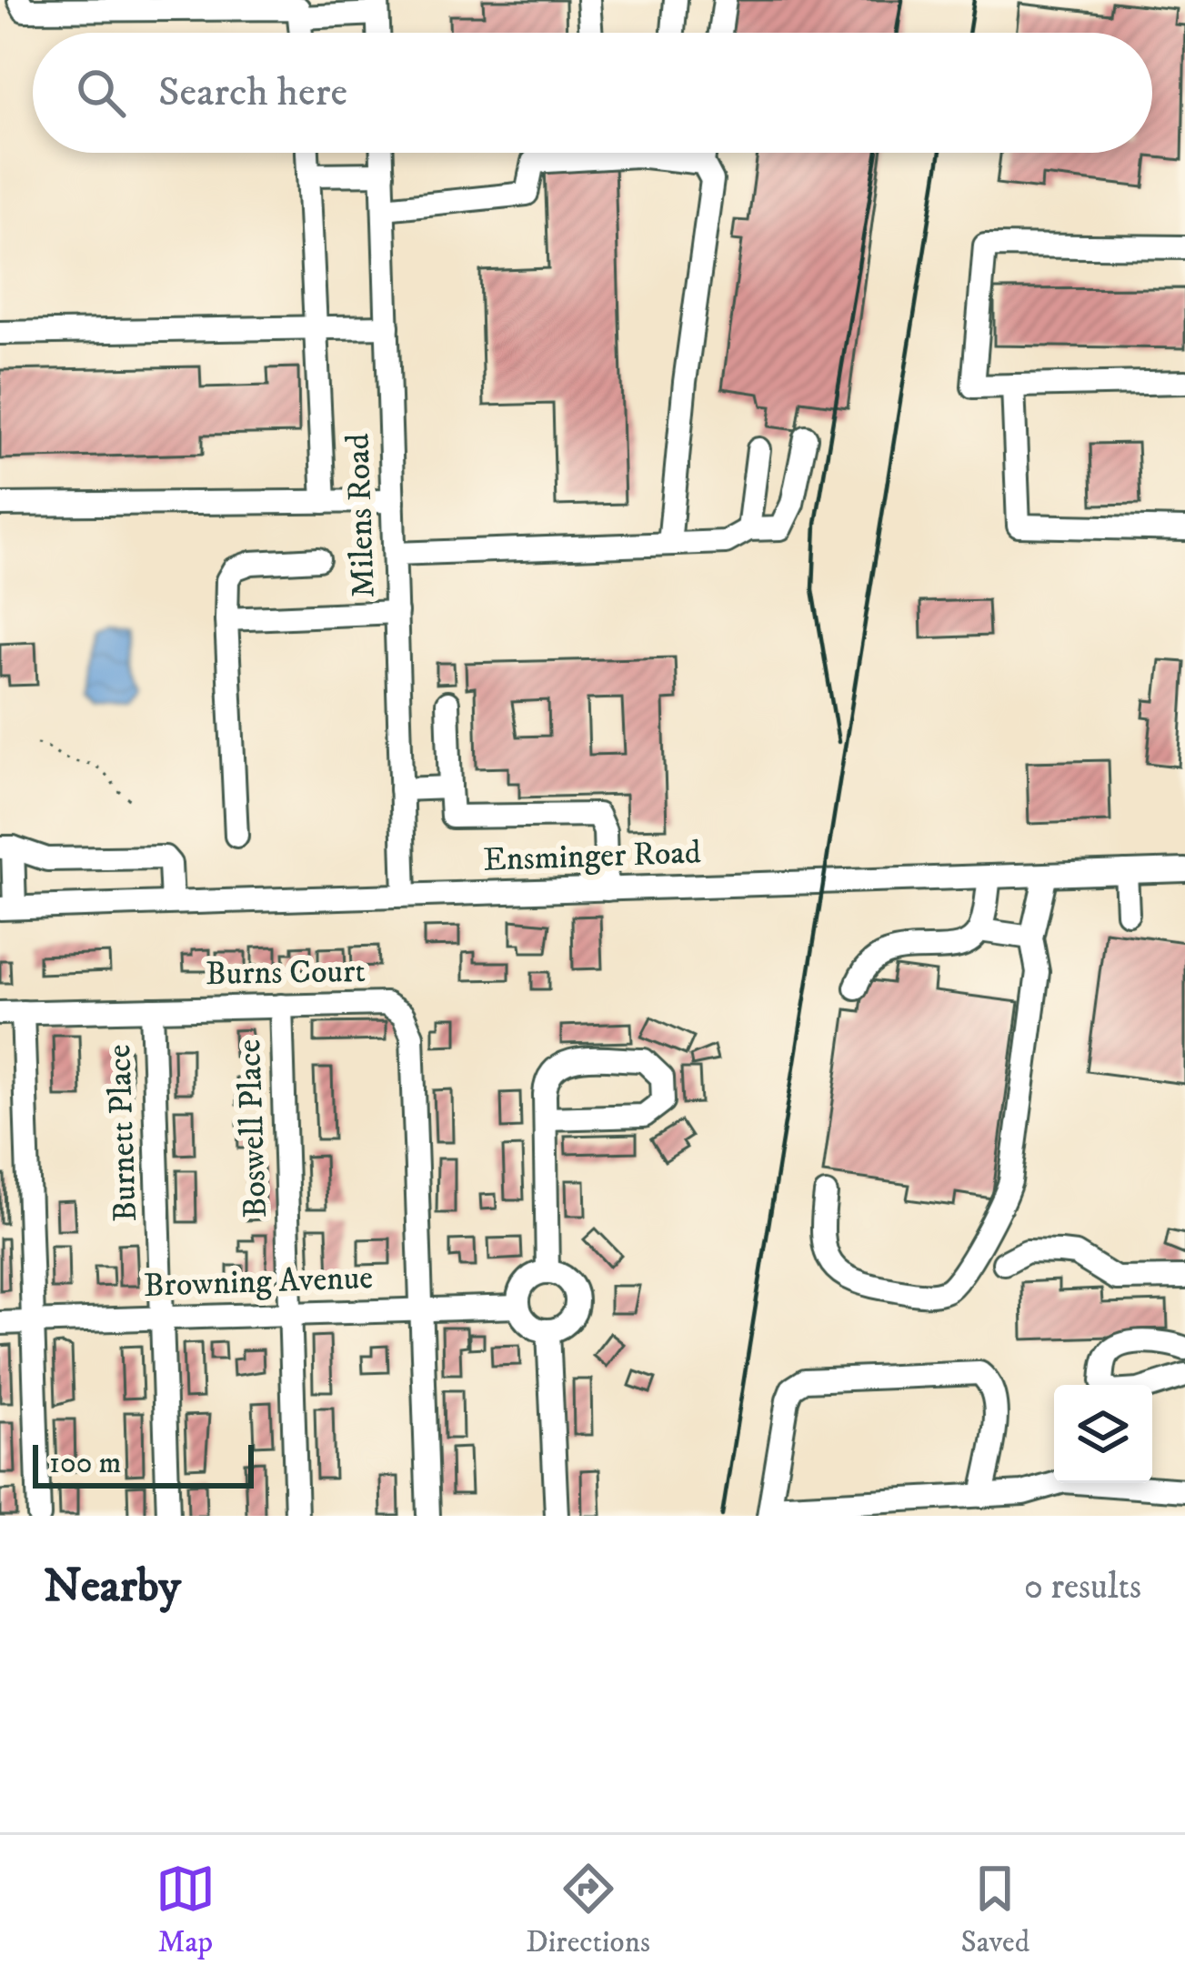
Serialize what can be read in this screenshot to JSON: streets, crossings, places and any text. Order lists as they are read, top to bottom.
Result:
{
  "streets": {
    "street": [
      "Milens Road",
      "Ensminger Road",
      "Burns Court",
      "Boswell Place",
      "Burnett Place",
      "Browning Avenue"
    ]
  },
  "crossings": [
    ["Milens Road", "Ensminger Road"],
    ["Burns Court", "Boswell Place"],
    ["Burns Court", "Burnett Place"],
    ["Burns Court", "Browning Avenue"],
    ["Boswell Place", "Browning Avenue"],
    ["Burnett Place", "Browning Avenue"]
  ],
  "scale_bar": "100 m",
  "page": {
    "search": "Search here",
    "scale": "100 m",
    "heading": ["Nearby", "0 results"],
    "nav": ["Map", "Directions", "Saved"]
  }
}
